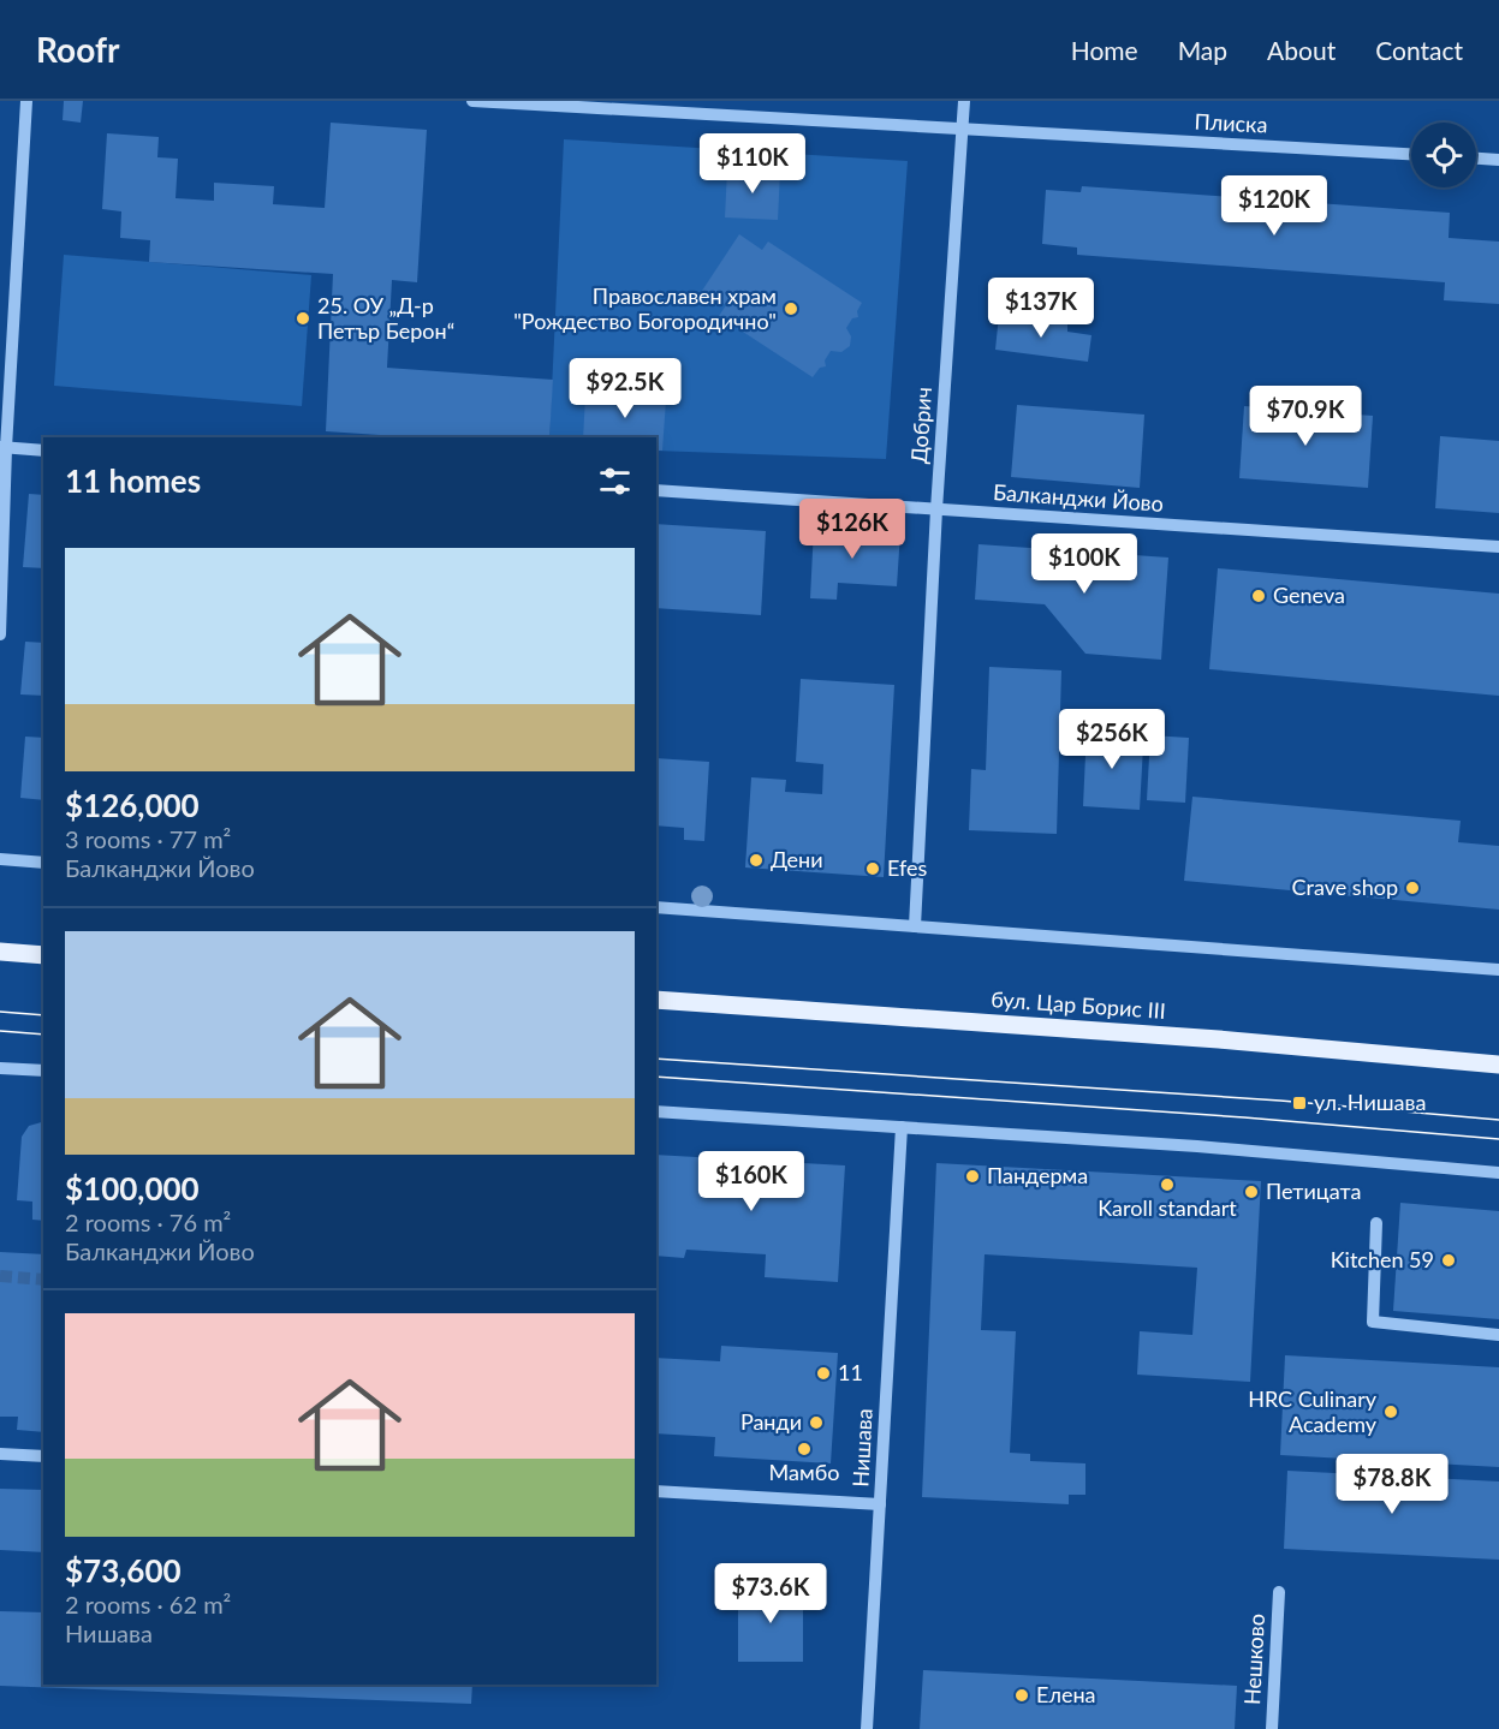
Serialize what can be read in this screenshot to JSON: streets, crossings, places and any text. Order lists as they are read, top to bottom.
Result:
{
  "streets": {
    "main road": ["бул. Цар Борис III"],
    "street": [
      "Плиска",
      "Добрич",
      "Балканджи Йово",
      "Нишава",
      "Нешково"
    ]
  },
  "crossings": [
    ["Плиска", "Добрич"],
    ["Добрич", "Балканджи Йово"]
  ],
  "places": {
    "other": [
      "Православен храм \"Рождество Богородично\"",
      "25. ОУ „Д-р Петър Берон“",
      "Geneva",
      "Дени",
      "Efes",
      "Crave shop",
      "Пандерма",
      "Karoll standart",
      "Петицата",
      "Kitchen 59",
      "11",
      "HRC Culinary Academy",
      "Ранди",
      "Мамбо",
      "Елена"
    ],
    "transit": ["ул. Нишава"]
  },
  "page": {
    "header": "Roofr",
    "nav": [
      "Home",
      "Map",
      "About",
      "Contact"
    ],
    "price": [
      "$110K",
      "$120K",
      "$137K",
      "$92.5K",
      "$70.9K",
      "$126K",
      "$100K",
      "$256K",
      "$160K",
      "$78.8K",
      "$73.6K"
    ],
    "heading": "11 homes",
    "list": [
      {
        "name": "$126,000",
        "note": "3 rooms · 77 m² · Балканджи Йово"
      },
      {
        "name": "$100,000",
        "note": "2 rooms · 76 m² · Балканджи Йово"
      },
      {
        "name": "$73,600",
        "note": "2 rooms · 62 m² · Нишава"
      }
    ]
  }
}
